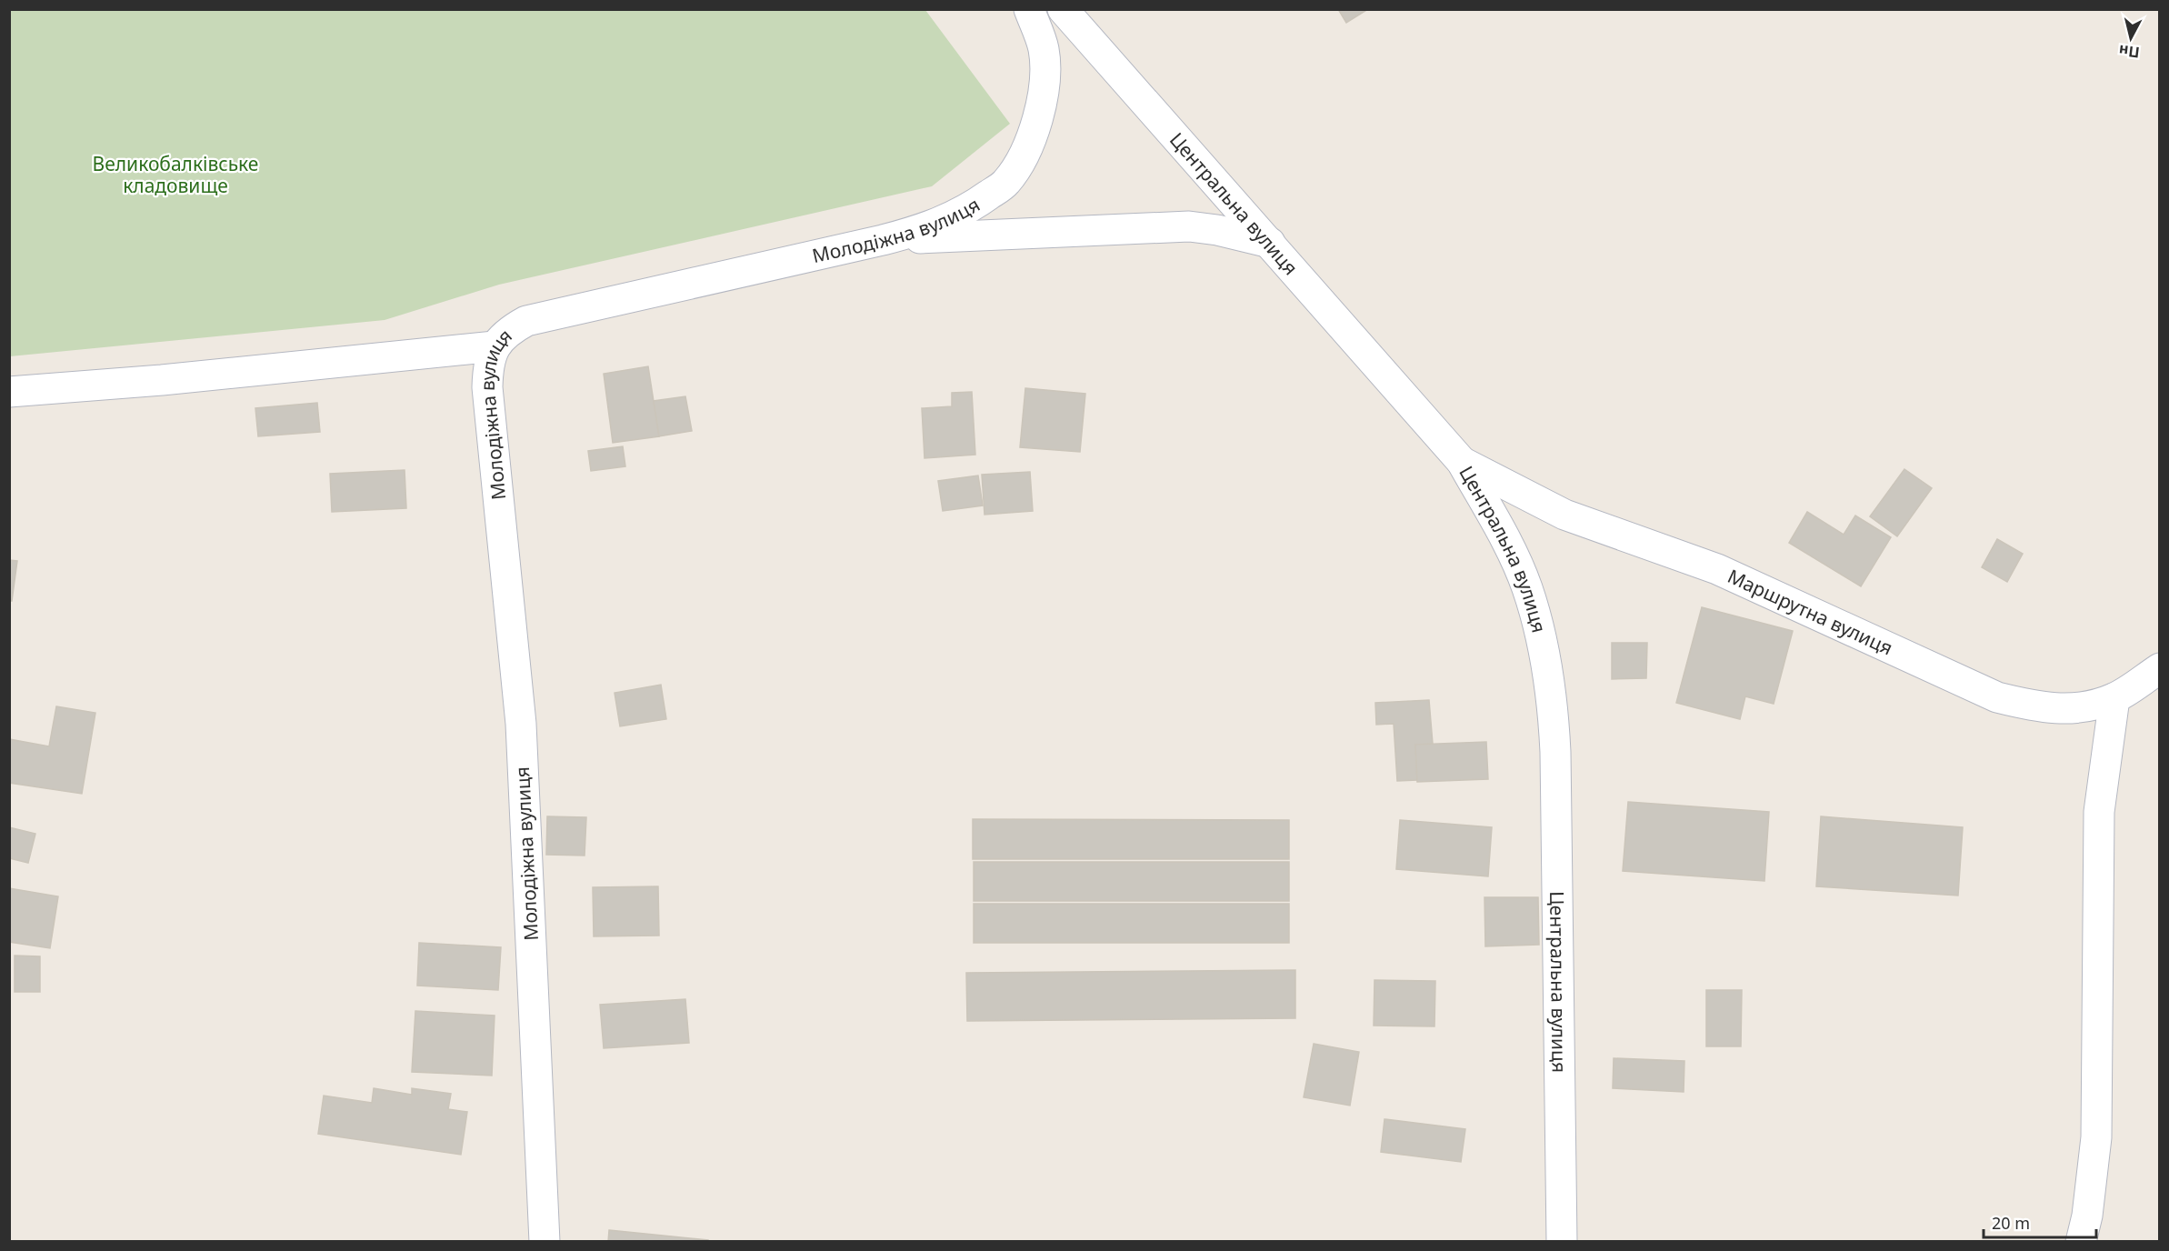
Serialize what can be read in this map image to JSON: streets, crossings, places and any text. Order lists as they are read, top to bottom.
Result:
{
  "streets": {
    "street": ["Центральна вулиця", "Молодіжна вулиця", "Маршрутна вулиця"]
  },
  "crossings": [
    ["Центральна вулиця", "Маршрутна вулиця"]
  ],
  "parks": ["Великобалківське кладовище"],
  "scale_bar": "20 m",
  "north": "bottom"
}
